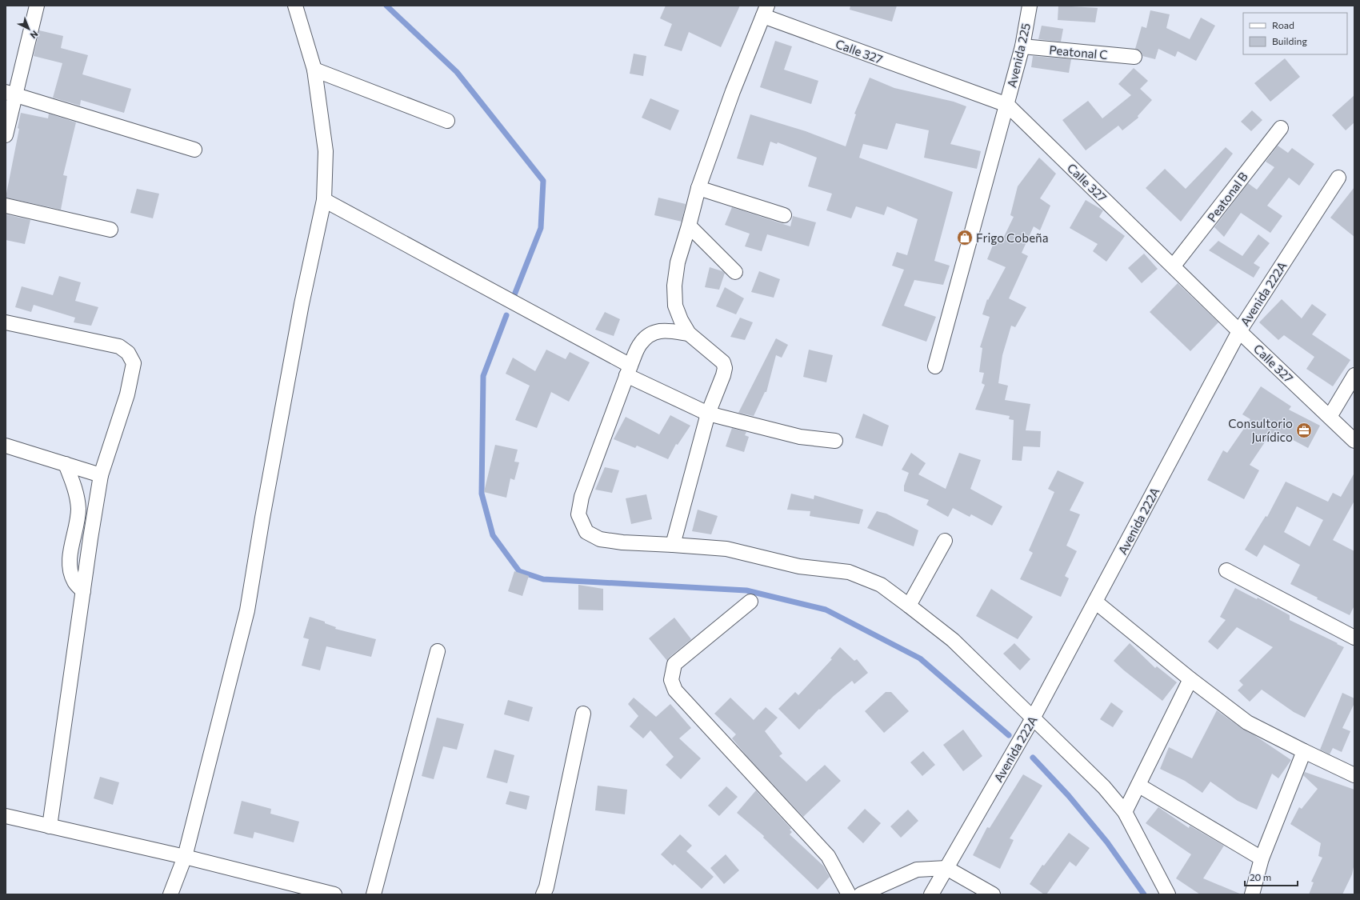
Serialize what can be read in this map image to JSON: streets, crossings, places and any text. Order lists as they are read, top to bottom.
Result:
{
  "streets": {
    "street": [
      "Calle 327",
      "Peatonal C",
      "Avenida 225",
      "Peatonal B",
      "Avenida 222A"
    ]
  },
  "crossings": [
    ["Calle 327", "Avenida 225"],
    ["Calle 327", "Peatonal B"],
    ["Calle 327", "Avenida 222A"],
    ["Peatonal C", "Avenida 225"]
  ],
  "places": {
    "shop": ["Frigo Cobeña"],
    "office": ["Consultorio Jurídico"]
  },
  "legend": ["Road", "Building"],
  "scale_bar": "20 m",
  "north": "bottom right"
}
